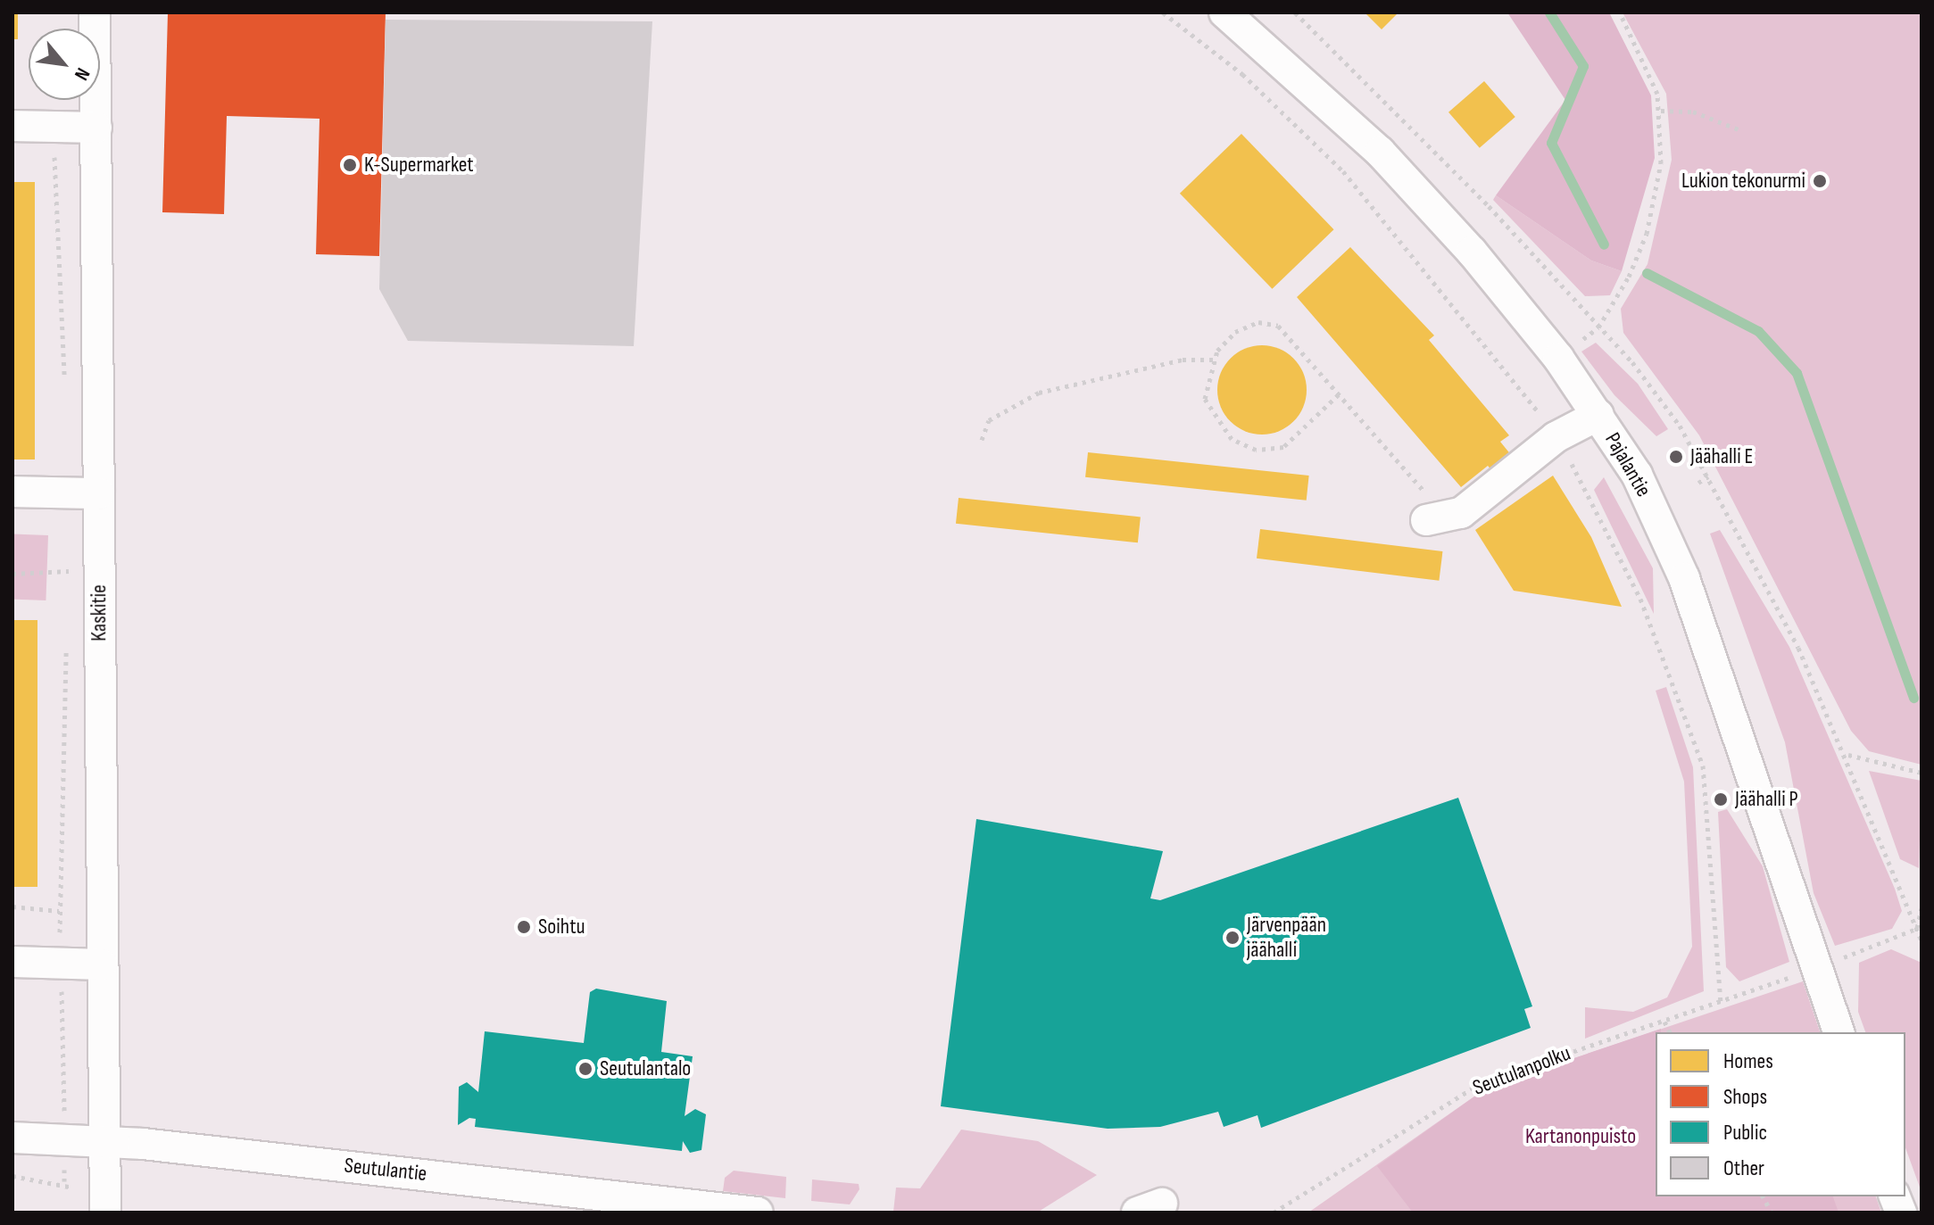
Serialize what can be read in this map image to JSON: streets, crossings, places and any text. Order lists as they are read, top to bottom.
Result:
{
  "streets": {
    "street": ["Pajalantie", "Kaskitie", "Seutulantie"],
    "path": ["Seutulanpolku"]
  },
  "crossings": [
    ["Kaskitie", "Seutulantie"]
  ],
  "parks": ["Kartanonpuisto"],
  "places": [
    "K-Supermarket",
    "Lukion tekonurmi",
    "Jäähalli E",
    "Jäähalli P",
    "Soihtu",
    "Järvenpään jäähalli",
    "Seutulantalo"
  ],
  "legend": [
    "Homes",
    "Shops",
    "Public",
    "Other"
  ],
  "north": "bottom right"
}
